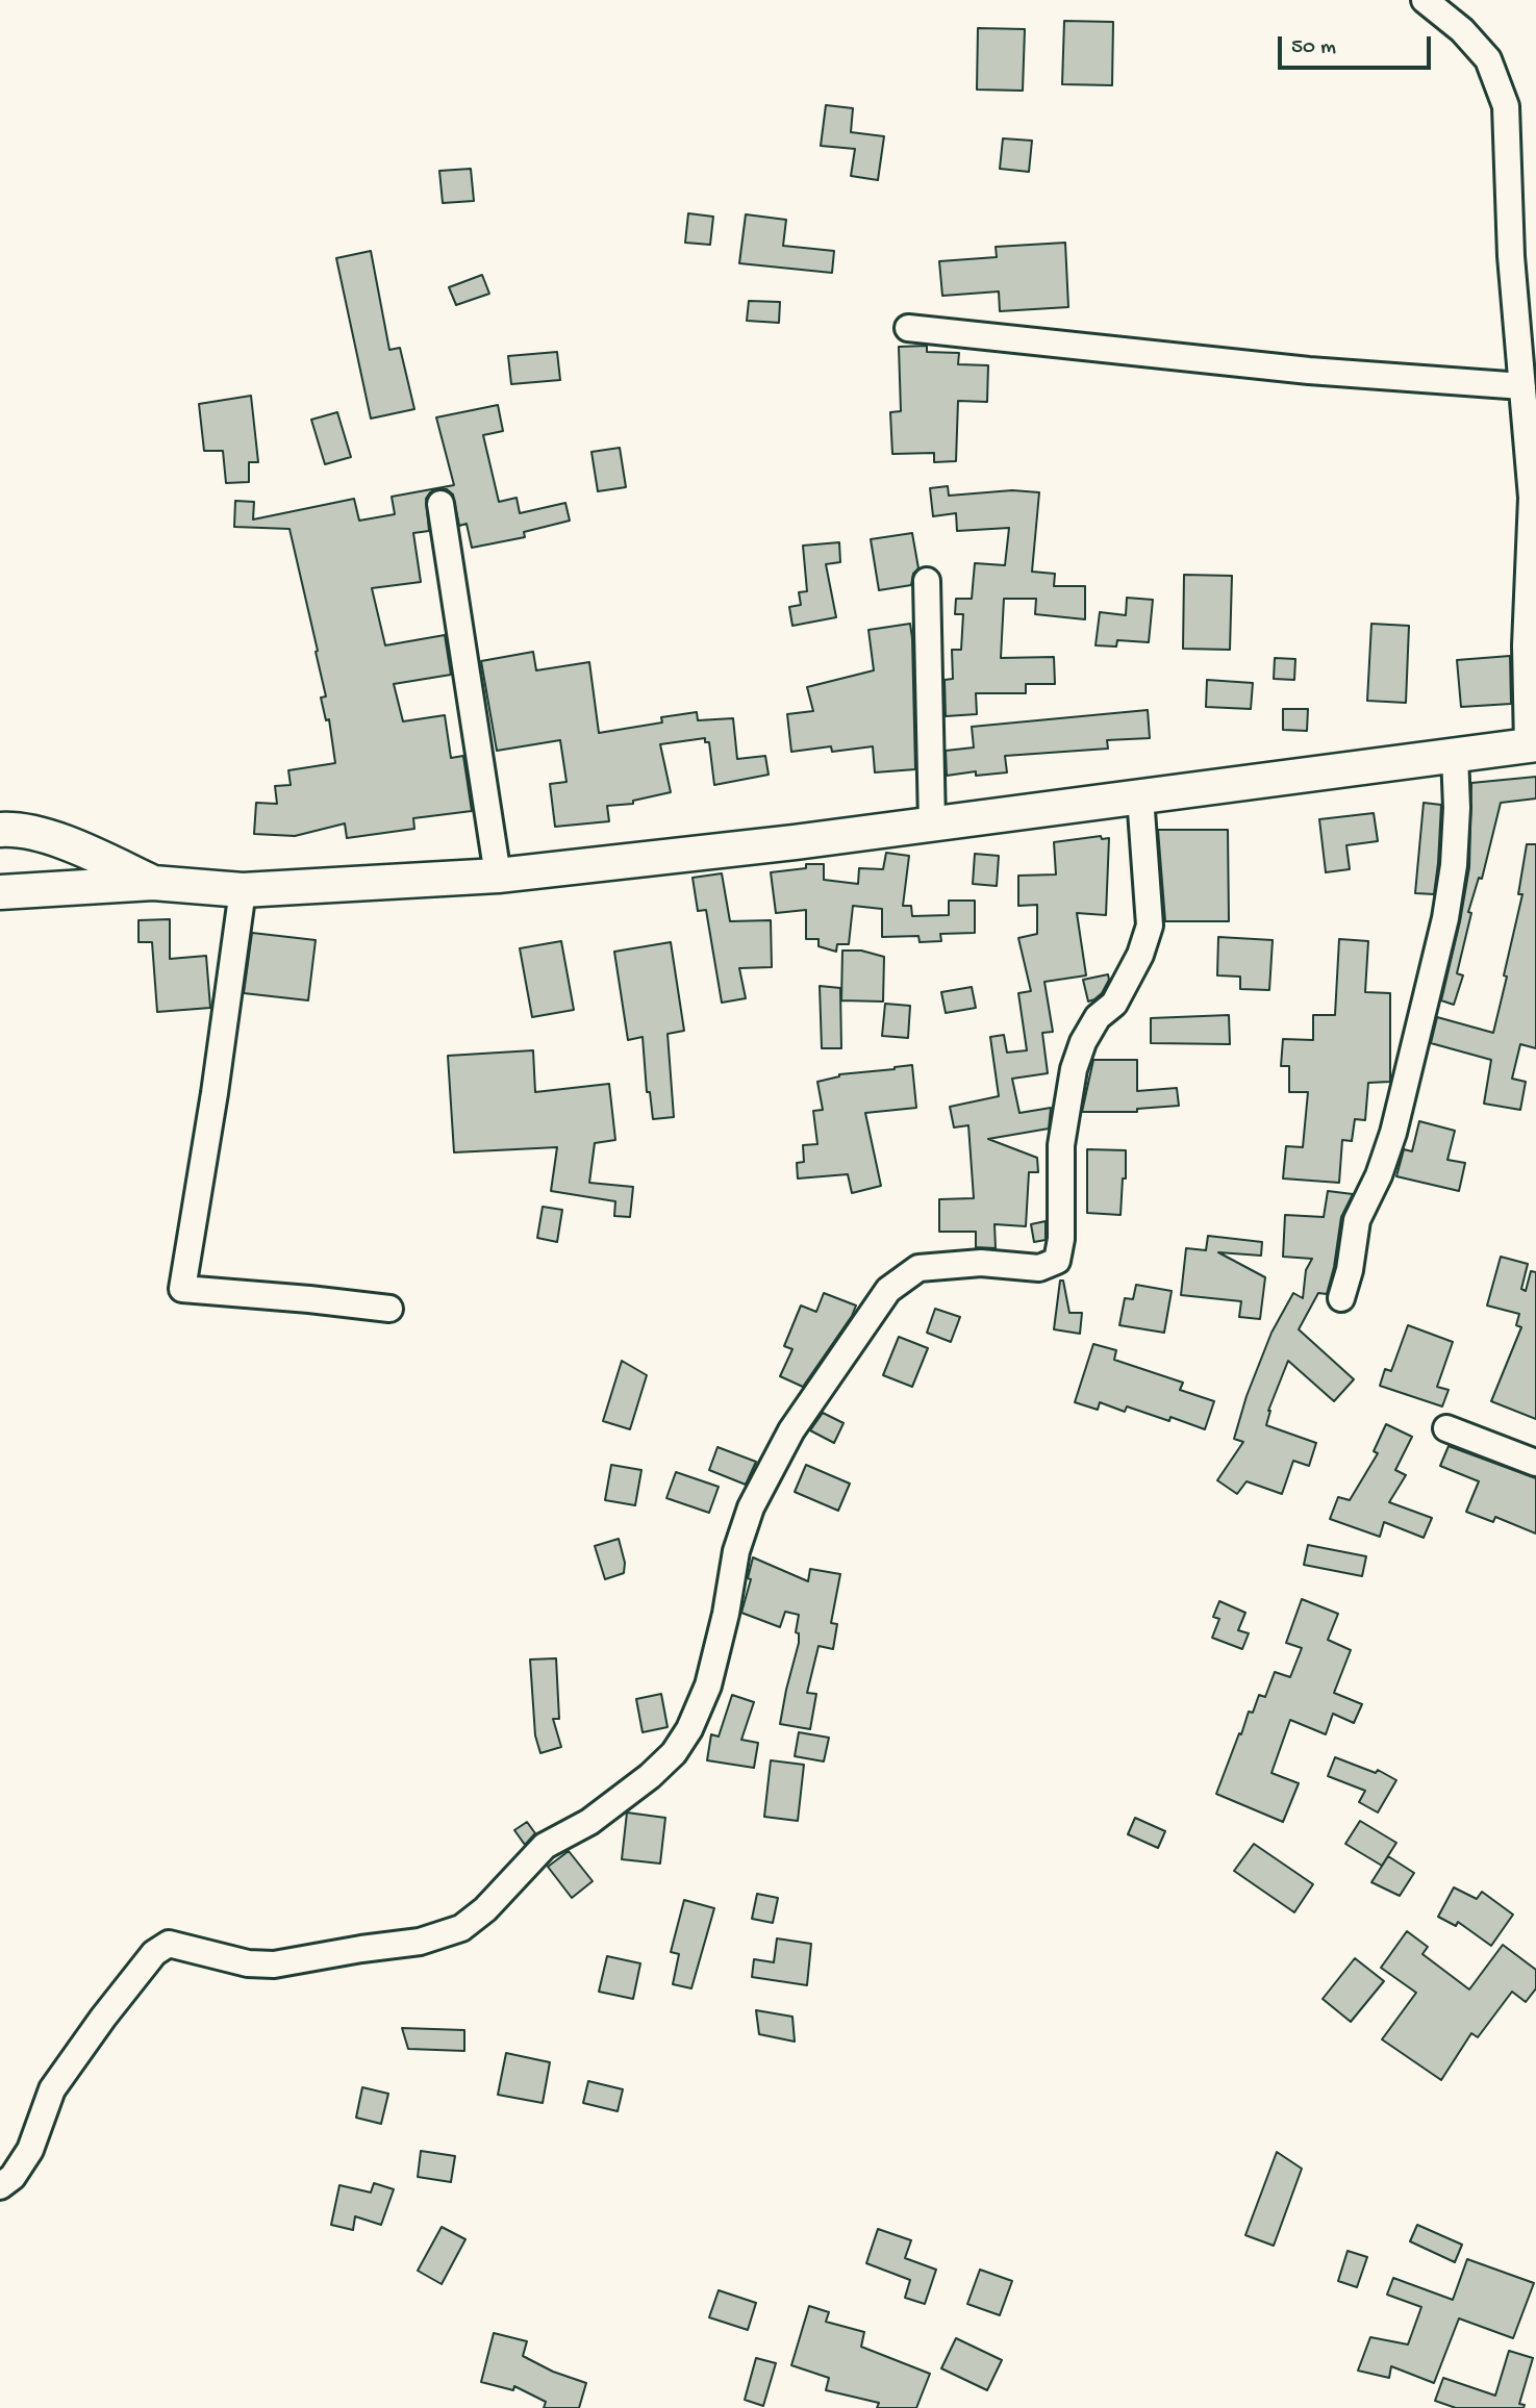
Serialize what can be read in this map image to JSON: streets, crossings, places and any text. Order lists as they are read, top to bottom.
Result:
{
  "scale_bar": "50 m"
}
